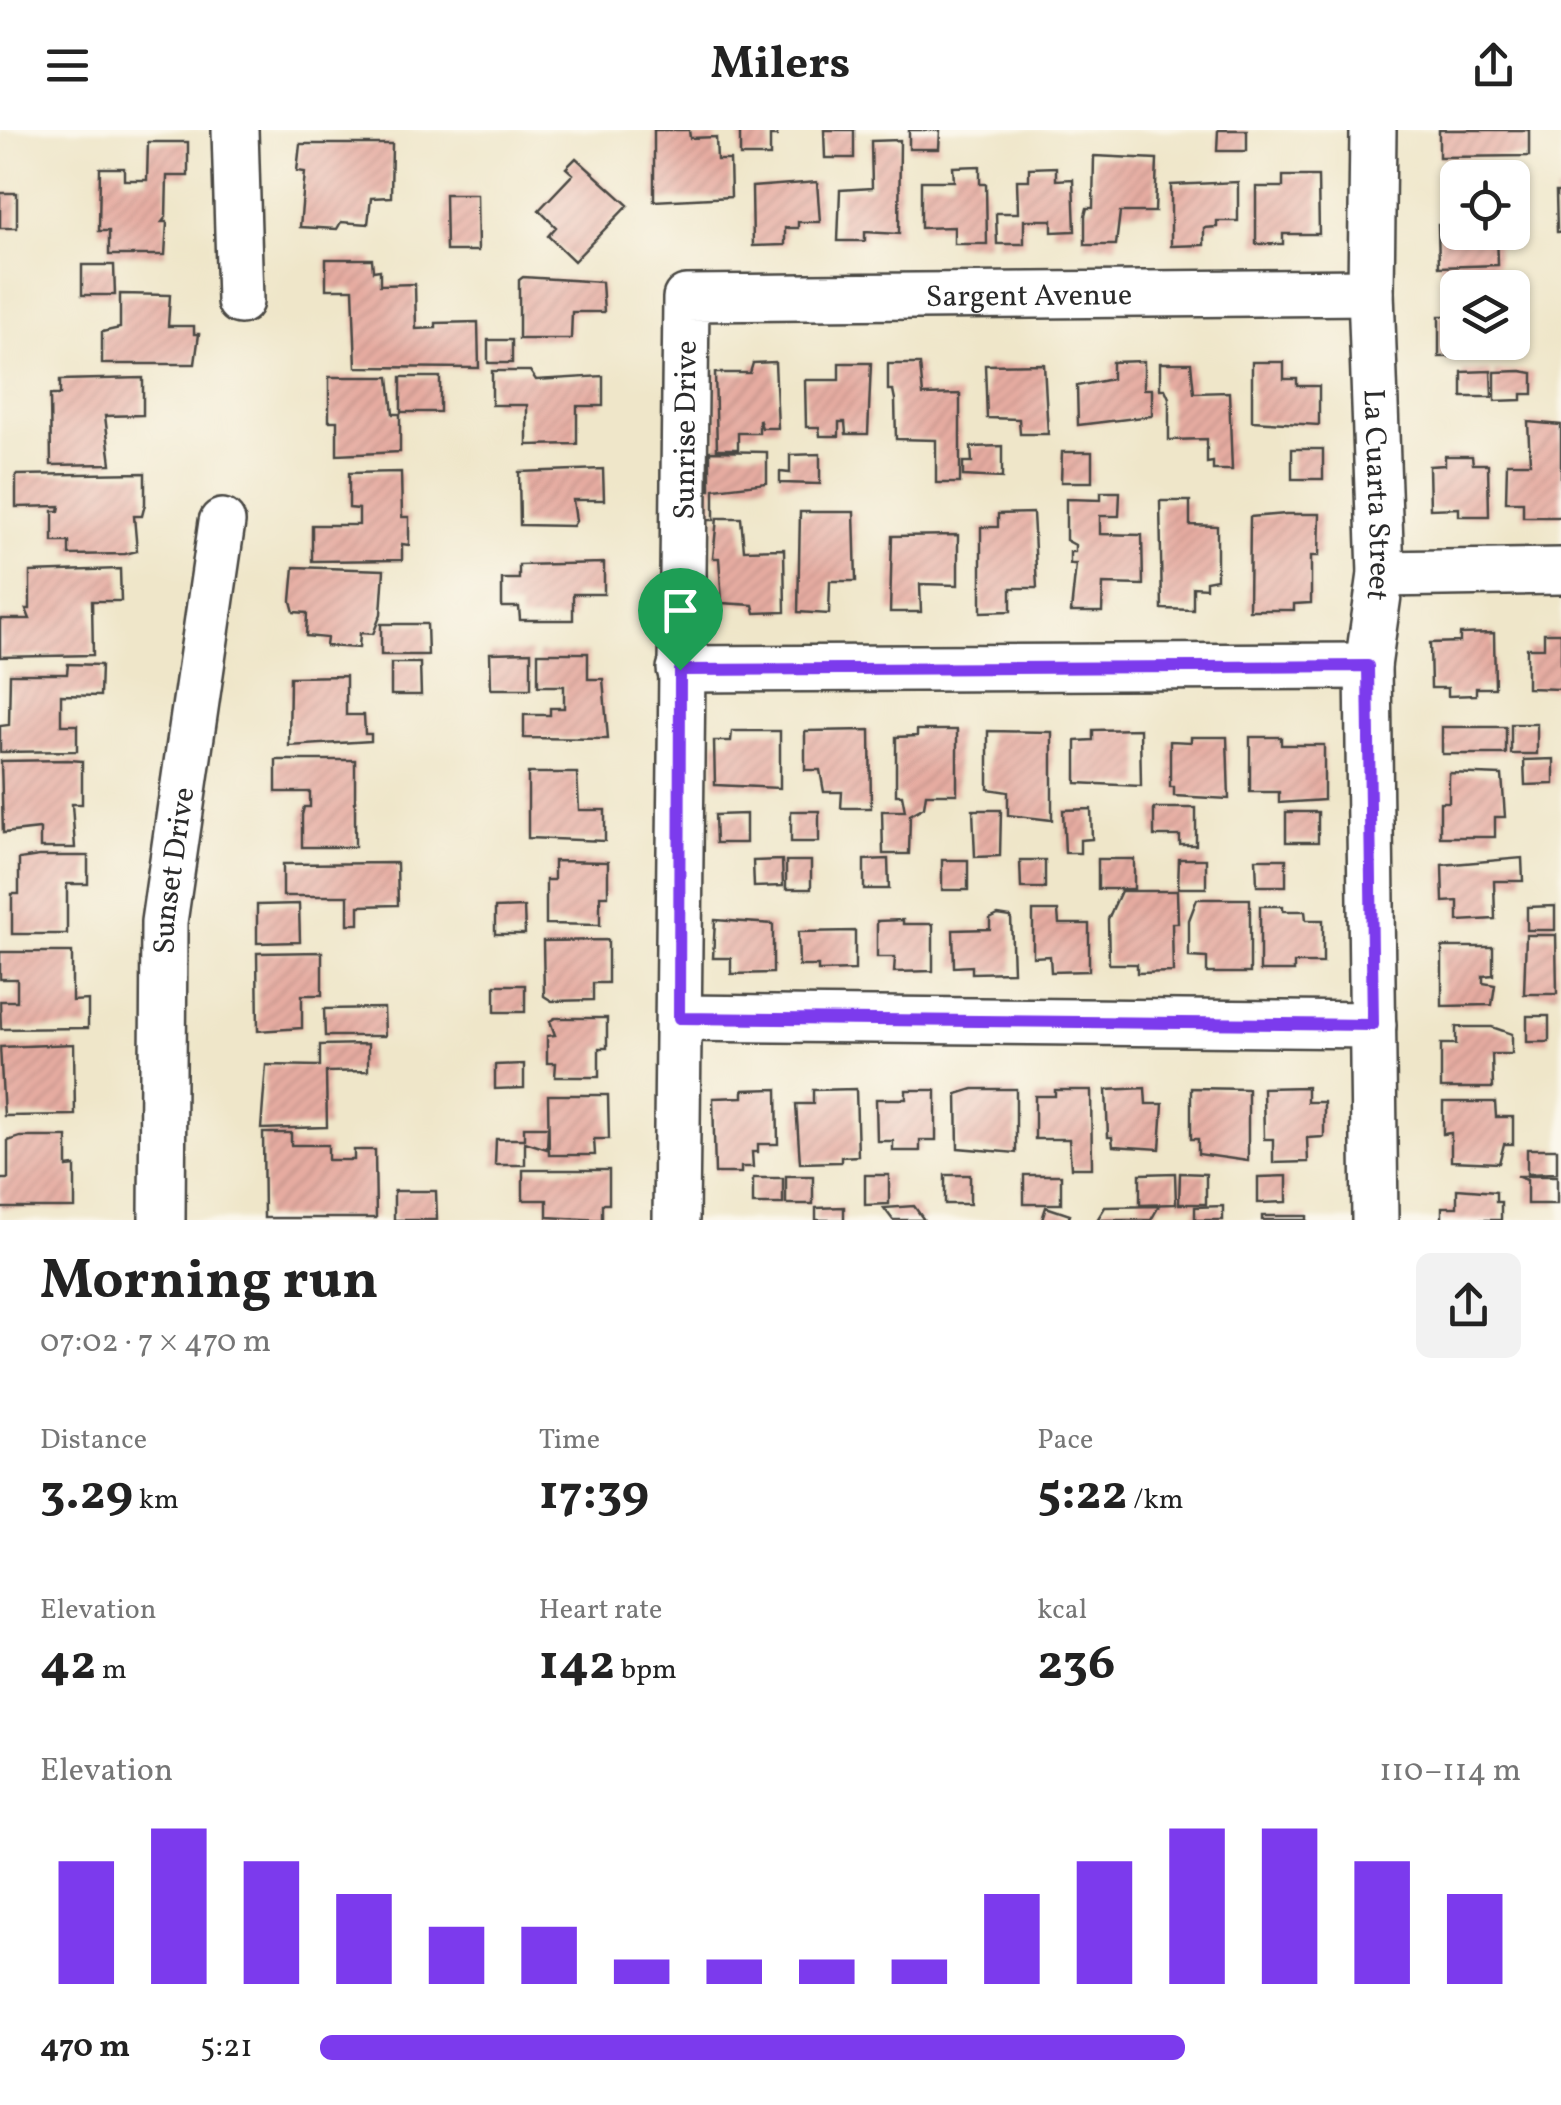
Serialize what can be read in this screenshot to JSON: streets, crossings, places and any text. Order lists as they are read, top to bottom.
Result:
{
  "streets": {
    "street": [
      "Sargent Avenue",
      "Sunrise Drive",
      "La Cuarta Street",
      "Sunset Drive"
    ]
  },
  "crossings": [
    ["Sargent Avenue", "Sunrise Drive"],
    ["Sargent Avenue", "La Cuarta Street"]
  ],
  "page": {
    "header": "Milers",
    "heading": ["Morning run", "07:02 · 7 × 470 m"],
    "stats": [
      ["Distance", "3.29 km"],
      ["Time", "17:39"],
      ["Pace", "5:22 /km"],
      ["Elevation", "42 m"],
      ["Heart rate", "142 bpm"],
      ["kcal", "236"]
    ],
    "chart": ["Elevation", "110–114 m"],
    "list": [
      {
        "name": "470 m",
        "note": "5:21"
      }
    ]
  }
}
